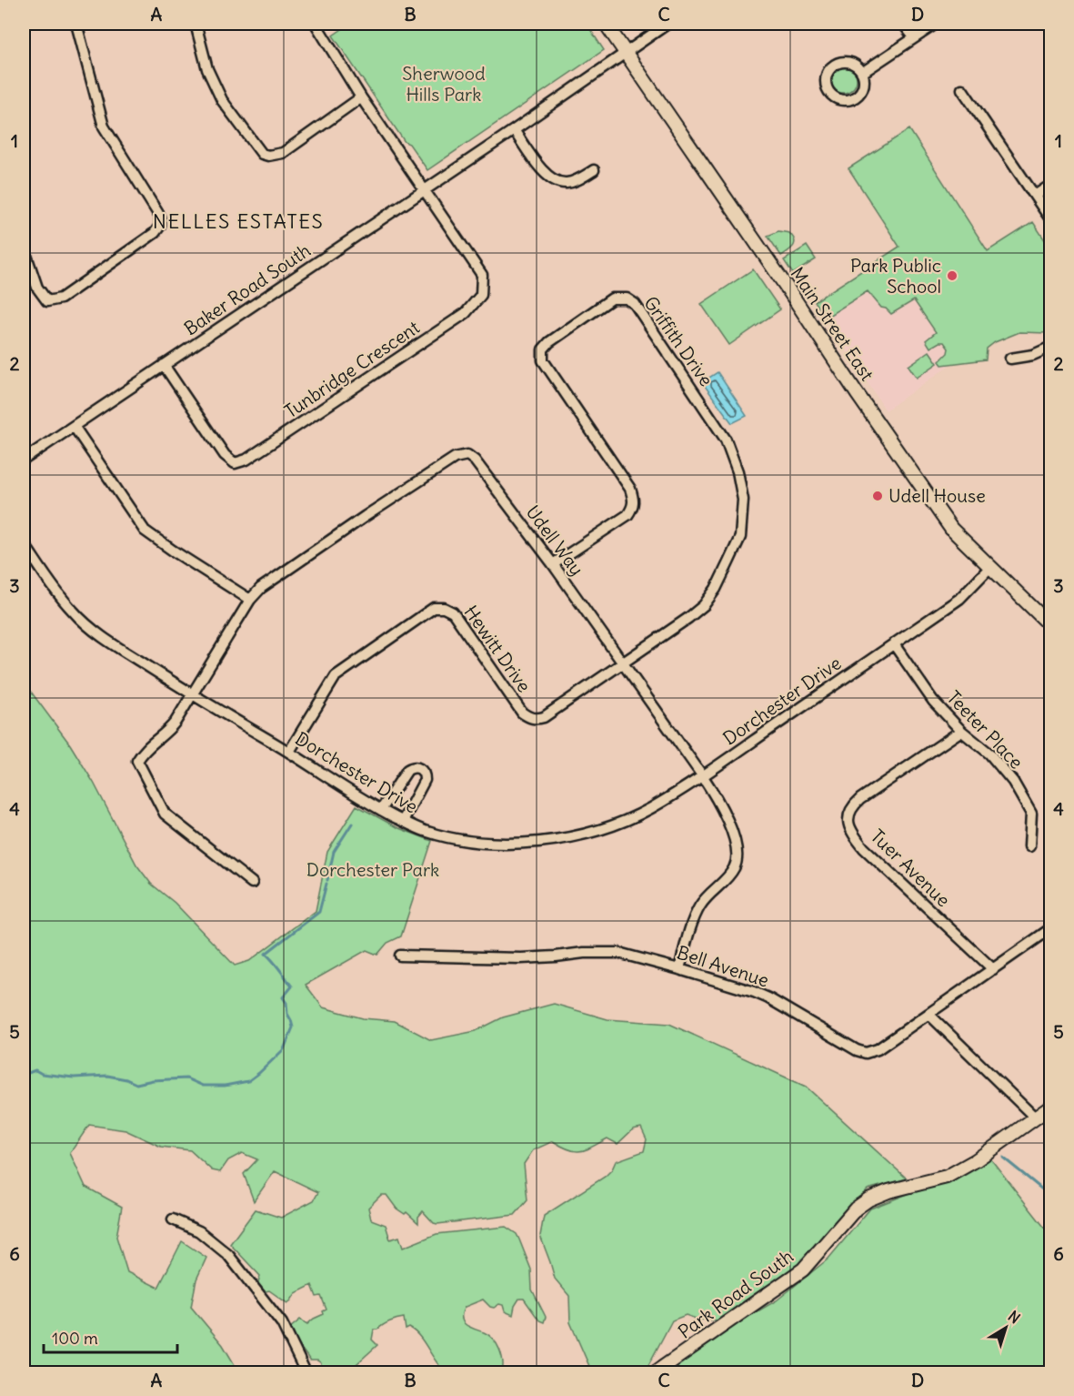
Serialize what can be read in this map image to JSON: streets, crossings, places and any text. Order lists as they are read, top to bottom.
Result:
{
  "streets": {
    "main road": ["Main Street East", "Park Road South"],
    "street": [
      "Baker Road South",
      "Griffith Drive",
      "Tunbridge Crescent",
      "Udell Way",
      "Hewitt Drive",
      "Dorchester Drive",
      "Teeter Place",
      "Tuer Avenue",
      "Bell Avenue"
    ]
  },
  "crossings": [
    ["Baker Road South", "Main Street East"],
    ["Baker Road South", "Tunbridge Crescent"],
    ["Main Street East", "Dorchester Drive"],
    ["Griffith Drive", "Udell Way"],
    ["Griffith Drive", "Hewitt Drive"],
    ["Udell Way", "Hewitt Drive"],
    ["Udell Way", "Dorchester Drive"],
    ["Udell Way", "Bell Avenue"],
    ["Hewitt Drive", "Dorchester Drive"],
    ["Dorchester Drive", "Teeter Place"],
    ["Teeter Place", "Tuer Avenue"]
  ],
  "districts": ["NELLES ESTATES"],
  "parks": ["Sherwood Hills Park", "Dorchester Park"],
  "places": ["Park Public School", "Udell House"],
  "scale_bar": "100 m",
  "north": "top right",
  "grid": {
    "columns": [
      "A",
      "B",
      "C",
      "D"
    ],
    "rows": [
      "1",
      "2",
      "3",
      "4",
      "5",
      "6"
    ]
  }
}
